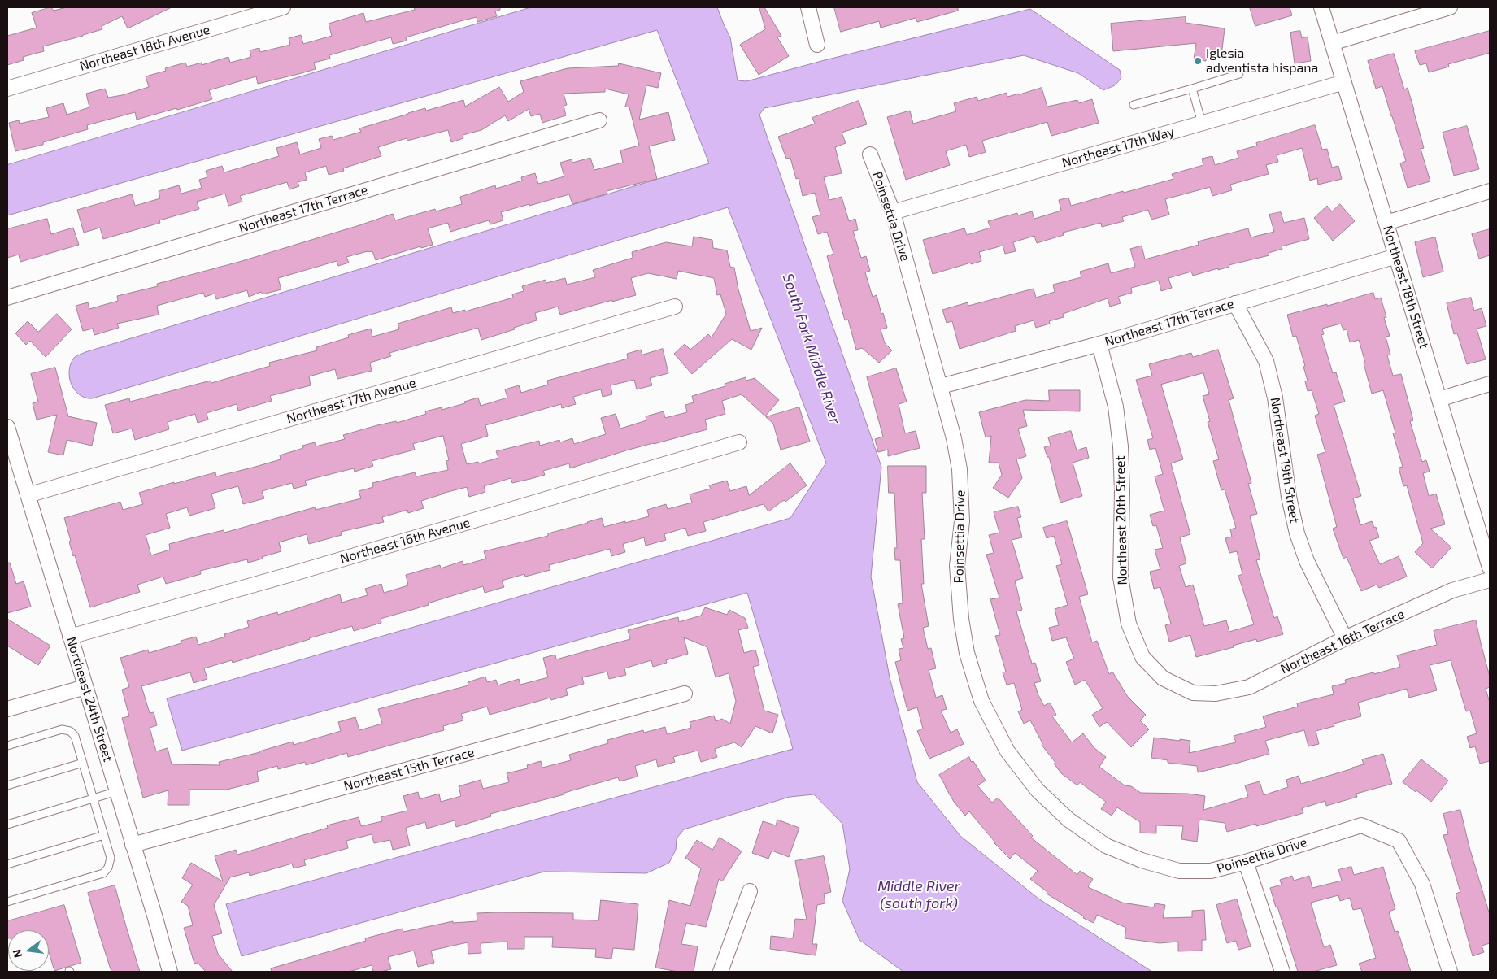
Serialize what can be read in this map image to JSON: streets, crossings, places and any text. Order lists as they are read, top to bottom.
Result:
{
  "streets": {
    "street": [
      "Northeast 18th Avenue",
      "Northeast 17th Way",
      "Northeast 17th Terrace",
      "Poinsettia Drive",
      "Northeast 18th Street",
      "Northeast 17th Avenue",
      "Northeast 19th Street",
      "Northeast 20th Street",
      "Northeast 16th Avenue",
      "Northeast 16th Terrace",
      "Northeast 24th Street",
      "Northeast 15th Terrace"
    ]
  },
  "crossings": [
    ["Northeast 17th Way", "Poinsettia Drive"],
    ["Northeast 17th Way", "Northeast 18th Street"],
    ["Northeast 17th Terrace", "Poinsettia Drive"],
    ["Northeast 17th Terrace", "Northeast 18th Street"],
    ["Northeast 17th Terrace", "Northeast 19th Street"],
    ["Northeast 17th Terrace", "Northeast 20th Street"],
    ["Northeast 17th Avenue", "Northeast 24th Street"],
    ["Northeast 19th Street", "Northeast 16th Terrace"],
    ["Northeast 20th Street", "Northeast 16th Terrace"],
    ["Northeast 16th Avenue", "Northeast 24th Street"],
    ["Northeast 24th Street", "Northeast 15th Terrace"]
  ],
  "water": ["South Fork Middle River", "Middle River (south fork)"],
  "places": ["Iglesia adventista hispana"],
  "north": "left"
}
